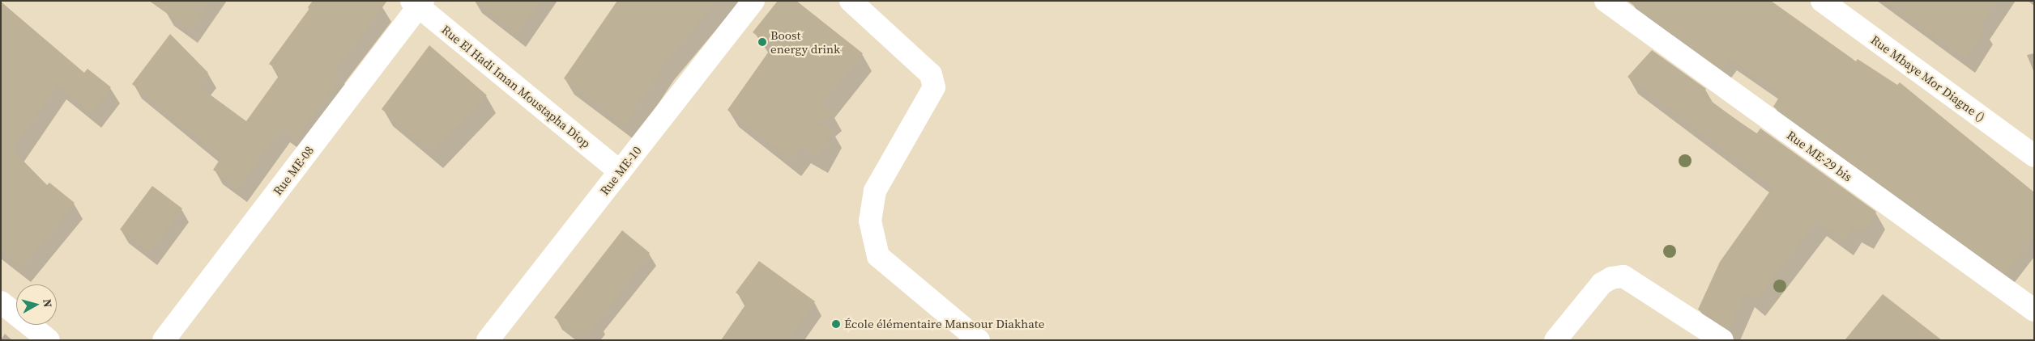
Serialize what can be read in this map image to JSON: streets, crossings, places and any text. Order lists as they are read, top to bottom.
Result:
{
  "streets": {
    "street": [
      "Rue Mbaye Mor Diagne ()",
      "Rue El Hadi Iman Moustapha Diop",
      "Rue ME-29 bis",
      "Rue ME-08",
      "Rue ME-10"
    ]
  },
  "crossings": [
    ["Rue El Hadi Iman Moustapha Diop", "Rue ME-08"],
    ["Rue El Hadi Iman Moustapha Diop", "Rue ME-10"]
  ],
  "places": ["Boost energy drink", "École élémentaire Mansour Diakhate"],
  "north": "right"
}
